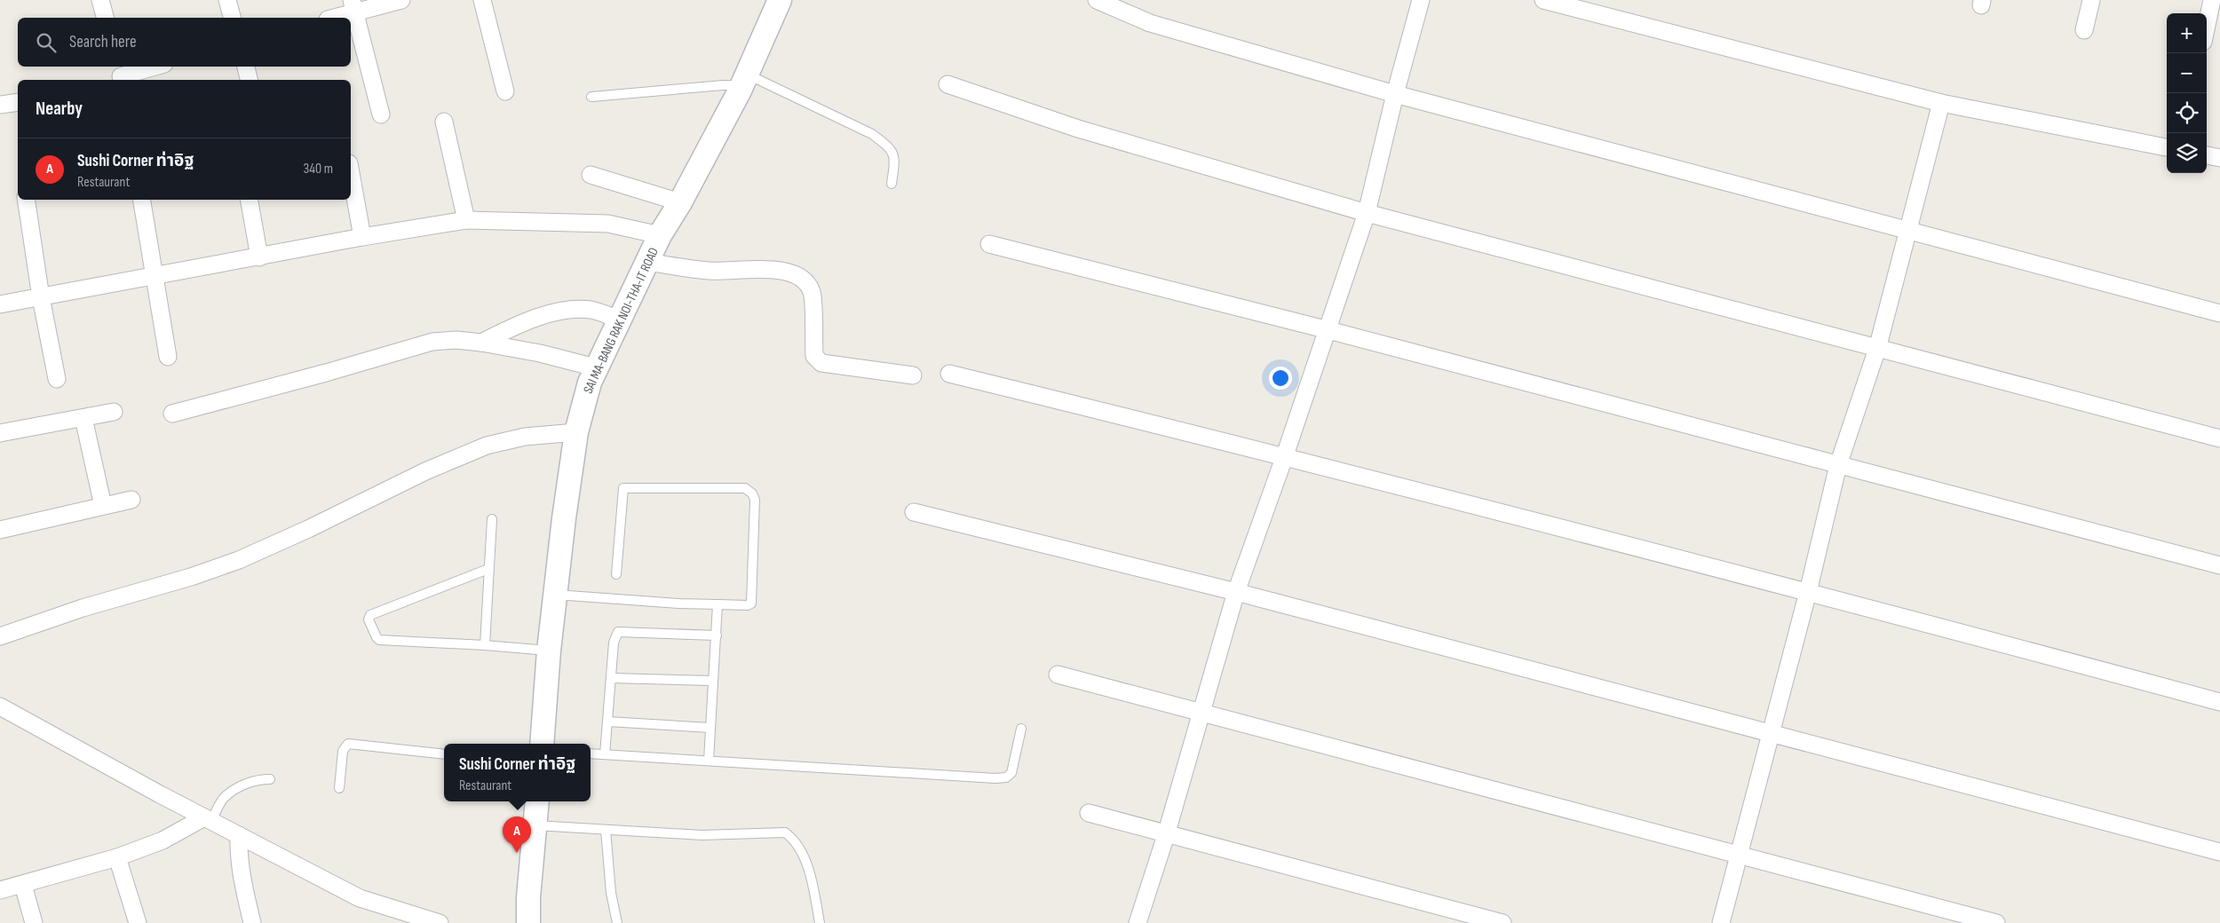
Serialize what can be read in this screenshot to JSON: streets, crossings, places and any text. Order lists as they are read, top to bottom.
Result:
{
  "streets": {
    "street": ["SAI MA-BANG RAK NOI-THA-IT ROAD"]
  },
  "page": {
    "map_buttons": ["+", "−"],
    "search": "Search here",
    "heading": "Nearby",
    "list": [
      {
        "mark": "A",
        "name": "Sushi Corner ท่าอิฐ",
        "note": "Restaurant",
        "value": "340 m"
      }
    ],
    "popup": ["Sushi Corner ท่าอิฐ", "Restaurant"],
    "pins": "A"
  }
}
